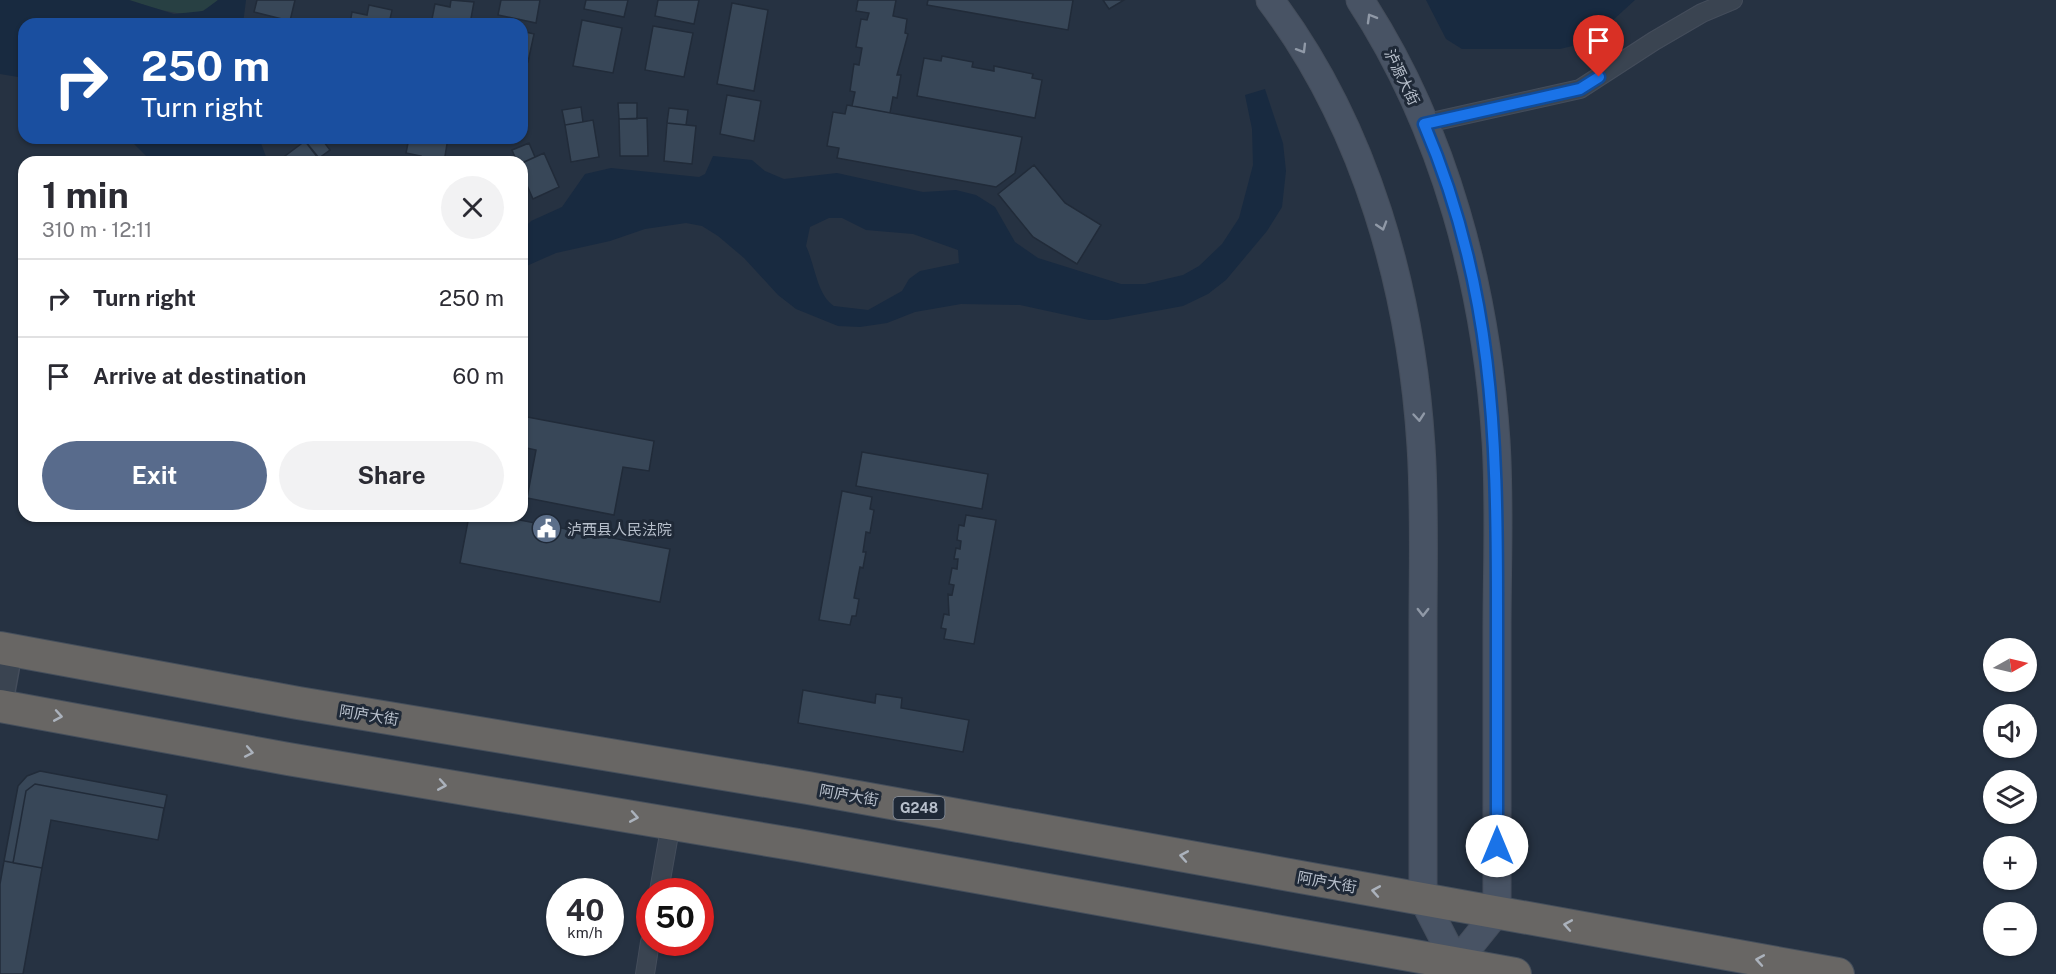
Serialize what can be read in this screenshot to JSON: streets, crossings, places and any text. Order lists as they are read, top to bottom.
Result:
{
  "streets": {
    "highway": ["阿庐大街", "G248"],
    "main road": ["泸源大街"]
  },
  "crossings": [
    ["泸源大街", "阿庐大街"]
  ],
  "places": {
    "public building": ["泸西县人民法院"]
  },
  "north": "right",
  "page": {
    "turn": ["250 m", "Turn right"],
    "heading": ["1 min", "310 m · 12:11"],
    "list": [
      {
        "name": "Turn right",
        "value": "250 m"
      },
      {
        "name": "Arrive at destination",
        "value": "60 m"
      }
    ],
    "buttons": ["Exit", "Share"],
    "map_buttons": ["+", "−"],
    "speed": "40 km/h",
    "limit": "50"
  }
}
